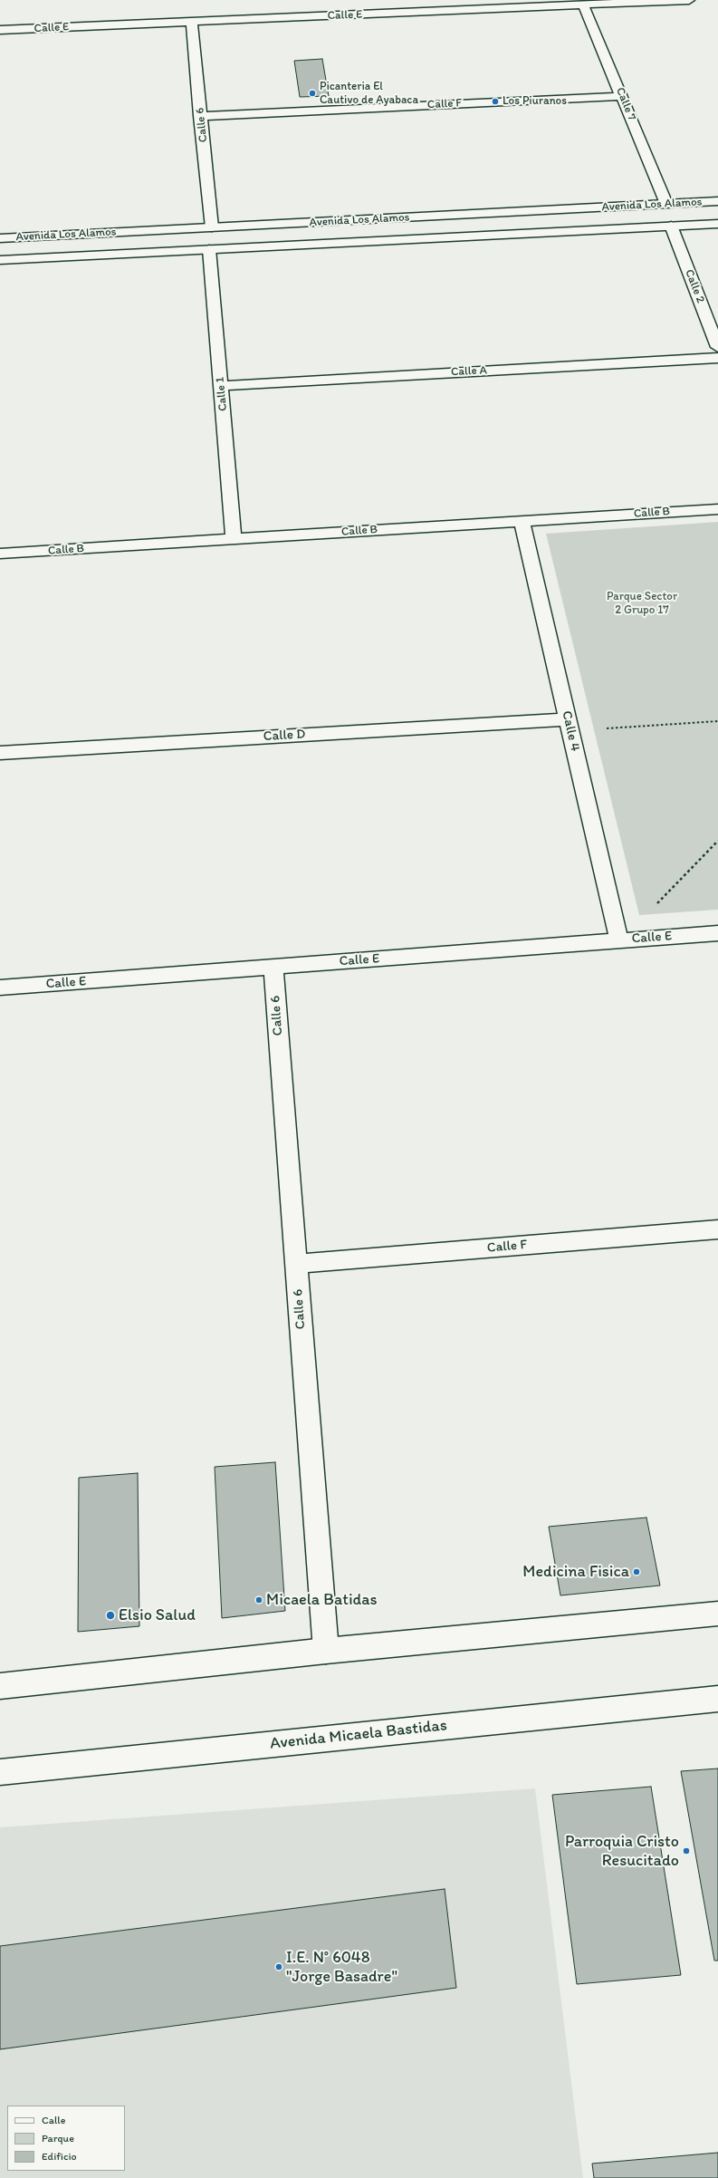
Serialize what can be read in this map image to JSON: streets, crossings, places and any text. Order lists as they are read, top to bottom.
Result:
{
  "streets": {
    "street": [
      "Calle E",
      "Calle F",
      "Calle 7",
      "Calle 6",
      "Avenida Los Alamos",
      "Calle 2",
      "Calle A",
      "Calle 1",
      "Calle B",
      "Calle 4",
      "Calle D",
      "Avenida Micaela Bastidas"
    ]
  },
  "crossings": [
    ["Calle E", "Calle 7"],
    ["Calle E", "Calle 6"],
    ["Calle E", "Calle 4"],
    ["Calle F", "Calle 7"],
    ["Calle F", "Calle 6"],
    ["Calle 7", "Avenida Los Alamos"],
    ["Calle 6", "Avenida Los Alamos"],
    ["Avenida Los Alamos", "Calle 2"],
    ["Avenida Los Alamos", "Calle 1"],
    ["Calle A", "Calle 1"],
    ["Calle 1", "Calle B"],
    ["Calle B", "Calle 4"],
    ["Calle 4", "Calle D"]
  ],
  "parks": ["Parque Sector 2 Grupo 17"],
  "places": [
    "Picanteria El Cautivo de Ayabaca",
    "Los Piuranos",
    "Medicina Fisica",
    "Micaela Batidas",
    "Elsio Salud",
    "Parroquia Cristo Resucitado",
    "I.E. N° 6048 \"Jorge Basadre\""
  ],
  "legend": ["Calle", "Parque", "Edificio"]
}
